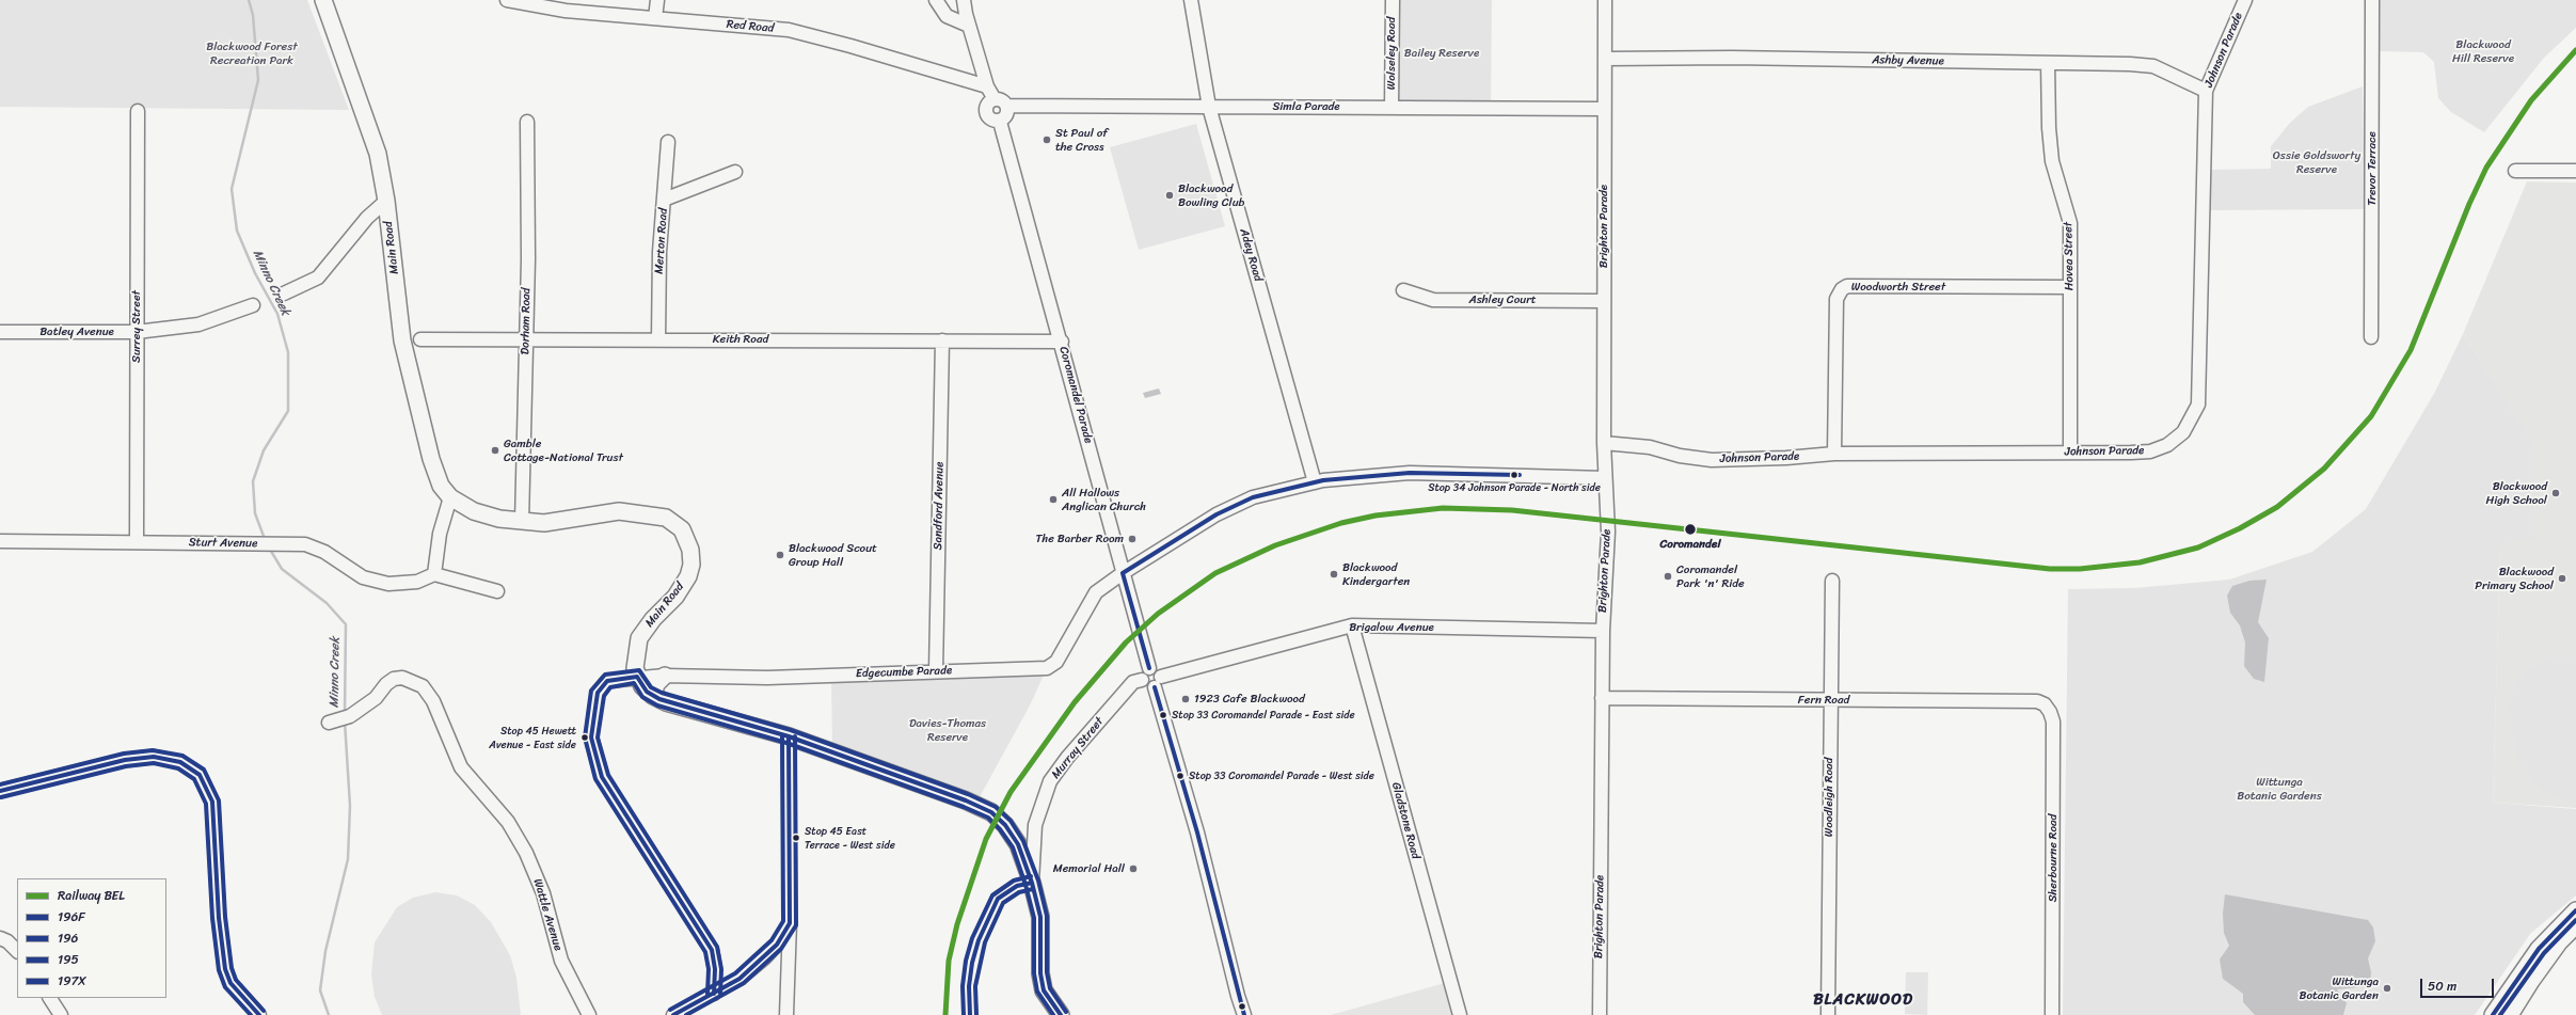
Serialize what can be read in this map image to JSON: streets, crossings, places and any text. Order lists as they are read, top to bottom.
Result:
{
  "streets": {
    "main road": ["Main Road"],
    "street": [
      "Red Road",
      "Johnson Parade",
      "Wolseley Road",
      "Ashby Avenue",
      "Simla Parade",
      "Trevor Terrace",
      "Brighton Parade",
      "Merton Road",
      "Adey Road",
      "Hovea Street",
      "Woodworth Street",
      "Ashley Court",
      "Dorham Road",
      "Surrey Street",
      "Batley Avenue",
      "Keith Road",
      "Coromandel Parade",
      "Sandford Avenue",
      "Sturt Avenue",
      "Brigalow Avenue",
      "Edgecumbe Parade",
      "Fern Road",
      "Murray Street",
      "Woodleigh Road",
      "Gladstone Road",
      "Sherbourne Road",
      "Wattle Avenue"
    ]
  },
  "crossings": [
    ["Johnson Parade", "Ashby Avenue"],
    ["Johnson Parade", "Brighton Parade"],
    ["Johnson Parade", "Hovea Street"],
    ["Johnson Parade", "Woodworth Street"],
    ["Wolseley Road", "Simla Parade"],
    ["Ashby Avenue", "Brighton Parade"],
    ["Ashby Avenue", "Hovea Street"],
    ["Simla Parade", "Brighton Parade"],
    ["Simla Parade", "Adey Road"],
    ["Simla Parade", "Coromandel Parade"],
    ["Brighton Parade", "Ashley Court"],
    ["Brighton Parade", "Brigalow Avenue"],
    ["Brighton Parade", "Fern Road"],
    ["Merton Road", "Keith Road"],
    ["Main Road", "Dorham Road"],
    ["Main Road", "Edgecumbe Parade"],
    ["Hovea Street", "Woodworth Street"],
    ["Dorham Road", "Keith Road"],
    ["Surrey Street", "Batley Avenue"],
    ["Surrey Street", "Sturt Avenue"],
    ["Keith Road", "Coromandel Parade"],
    ["Keith Road", "Sandford Avenue"],
    ["Coromandel Parade", "Brigalow Avenue"],
    ["Coromandel Parade", "Edgecumbe Parade"],
    ["Coromandel Parade", "Murray Street"],
    ["Sandford Avenue", "Edgecumbe Parade"],
    ["Brigalow Avenue", "Murray Street"],
    ["Brigalow Avenue", "Gladstone Road"],
    ["Fern Road", "Woodleigh Road"],
    ["Fern Road", "Sherbourne Road"]
  ],
  "districts": ["BLACKWOOD"],
  "water": ["Minno Creek"],
  "parks": [
    "Blackwood Hill Reserve",
    "Blackwood Forest Recreation Park",
    "Bailey Reserve",
    "Ossie Goldsworty Reserve",
    "Davies-Thomas Reserve",
    "Wittunga Botanic Gardens"
  ],
  "places": [
    "St Paul of the Cross",
    "Blackwood Bowling Club",
    "Gamble Cottage-National Trust",
    "Stop 34 Johnson Parade - North side",
    "Blackwood High School",
    "All Hallows Anglican Church",
    "Coromandel",
    "The Barber Room",
    "Blackwood Scout Group Hall",
    "Blackwood Kindergarten",
    "Coromandel Park 'n' Ride",
    "Blackwood Primary School",
    "1923 Cafe Blackwood",
    "Stop 33 Coromandel Parade - East side",
    "Stop 45 Hewett Avenue - East side",
    "Stop 33 Coromandel Parade - West side",
    "Stop 45 East Terrace - West side",
    "Memorial Hall",
    "Wittunga Botanic Garden"
  ],
  "lines": [
    "rail line BEL",
    "transit line 197X",
    "transit line 195",
    "transit line 196F",
    "transit line 196"
  ],
  "legend": [
    "Railway BEL",
    "196F",
    "196",
    "195",
    "197X"
  ],
  "scale_bar": "50 m"
}
